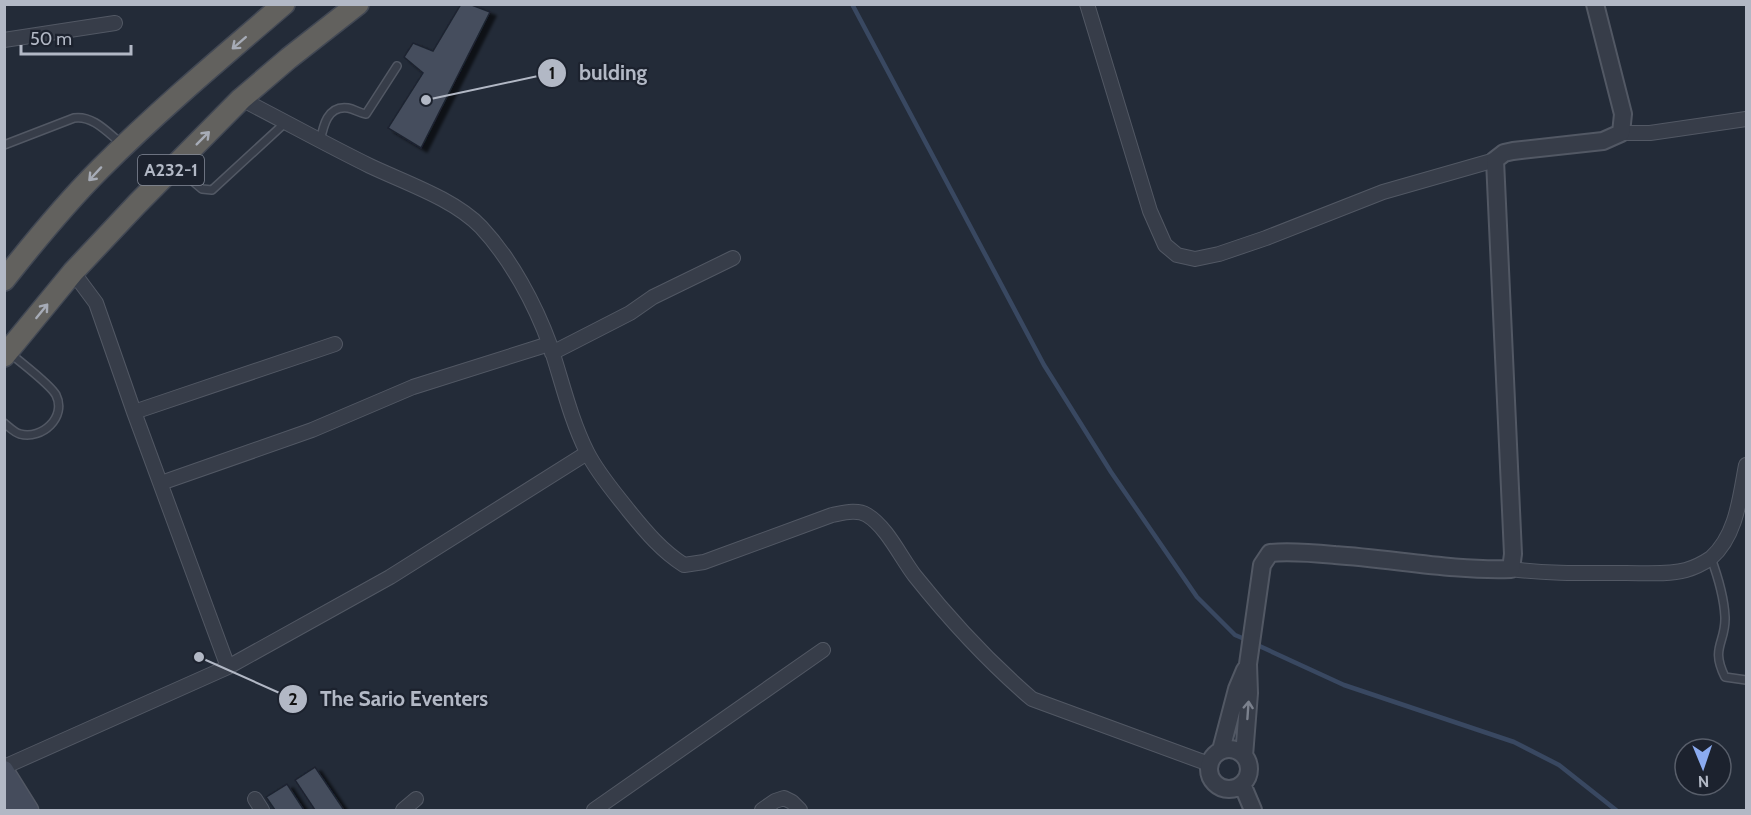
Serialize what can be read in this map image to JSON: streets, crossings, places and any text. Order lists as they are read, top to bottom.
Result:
{
  "streets": {
    "highway": ["A232-1"]
  },
  "places": ["bulding", "The Sario Eventers"],
  "scale_bar": "50 m",
  "north": "bottom"
}
